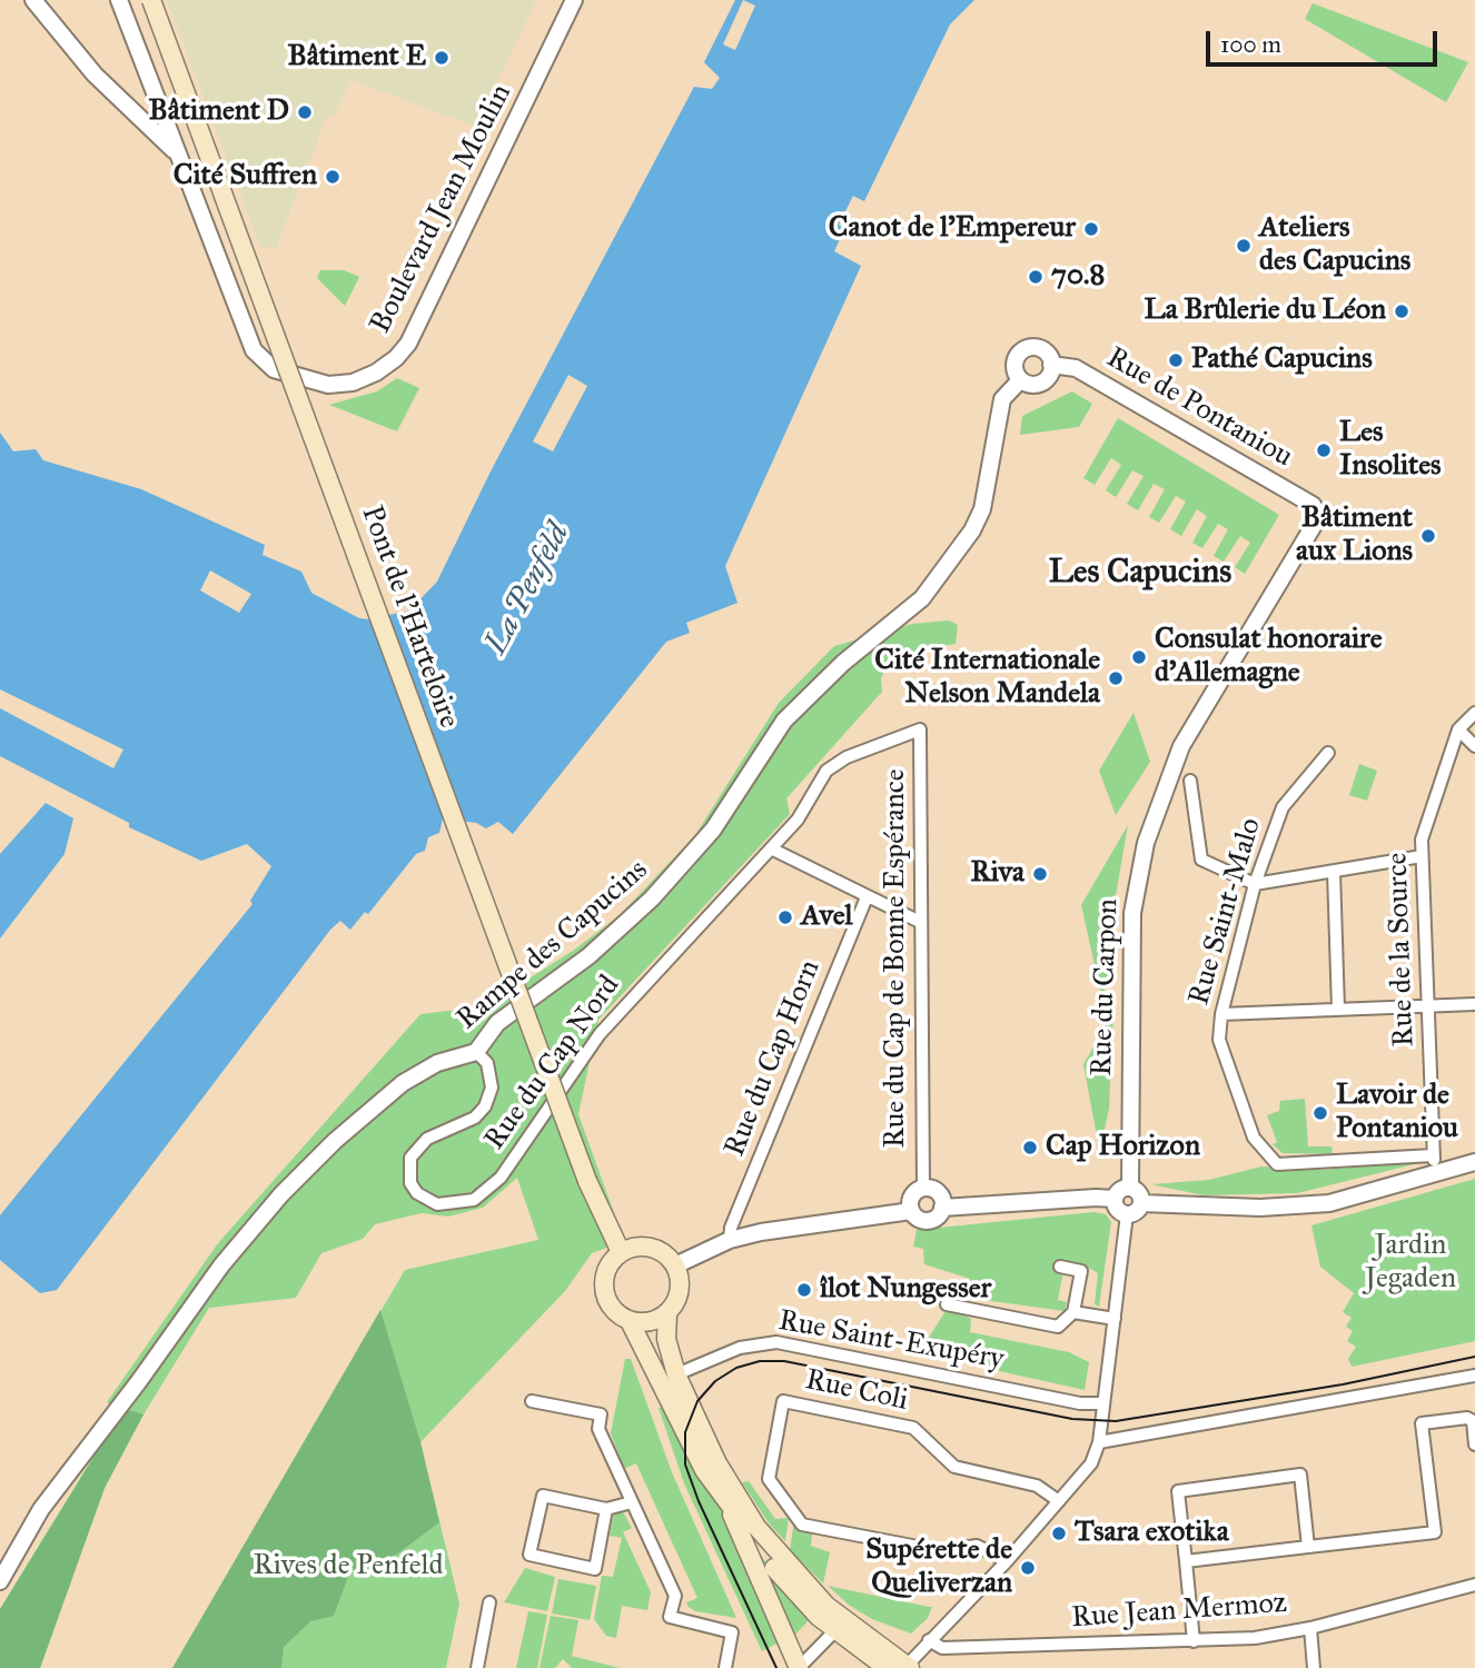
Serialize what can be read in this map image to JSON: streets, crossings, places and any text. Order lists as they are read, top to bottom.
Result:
{
  "streets": {
    "main road": ["Pont de l'Harteloire"],
    "street": [
      "Boulevard Jean Moulin",
      "Rue de Pontaniou",
      "Rue Saint-Malo",
      "Rampe des Capucins",
      "Rue de la Source",
      "Rue du Cap de Bonne Espérance",
      "Rue du Carpon",
      "Rue du Cap Horn",
      "Rue du Cap Nord",
      "Rue Saint-Exupéry",
      "Rue Coli",
      "Rue Jean Mermoz"
    ]
  },
  "crossings": [
    ["Rue de Pontaniou", "Rampe des Capucins"],
    ["Rue de Pontaniou", "Rue du Carpon"],
    ["Rue Saint-Malo", "Rue de la Source"],
    ["Rampe des Capucins", "Rue du Cap Nord"],
    ["Rue du Cap de Bonne Espérance", "Rue du Cap Nord"]
  ],
  "districts": ["Les Capucins"],
  "water": ["La Penfeld"],
  "parks": ["Jardin Jegaden", "Rives de Penfeld"],
  "places": [
    "Bâtiment E",
    "Bâtiment D",
    "Cité Suffren",
    "Canot de l'Empereur",
    "Ateliers des Capucins",
    "70.8",
    "La Brûlerie du Léon",
    "Pathé Capucins",
    "Les Insolites",
    "Bâtiment aux Lions",
    "Consulat honoraire d'Allemagne",
    "Cité Internationale Nelson Mandela",
    "Riva",
    "Avel",
    "Lavoir de Pontaniou",
    "Cap Horizon",
    "îlot Nungesser",
    "Tsara exotika",
    "Supérette de Queliverzan"
  ],
  "scale_bar": "100 m"
}
